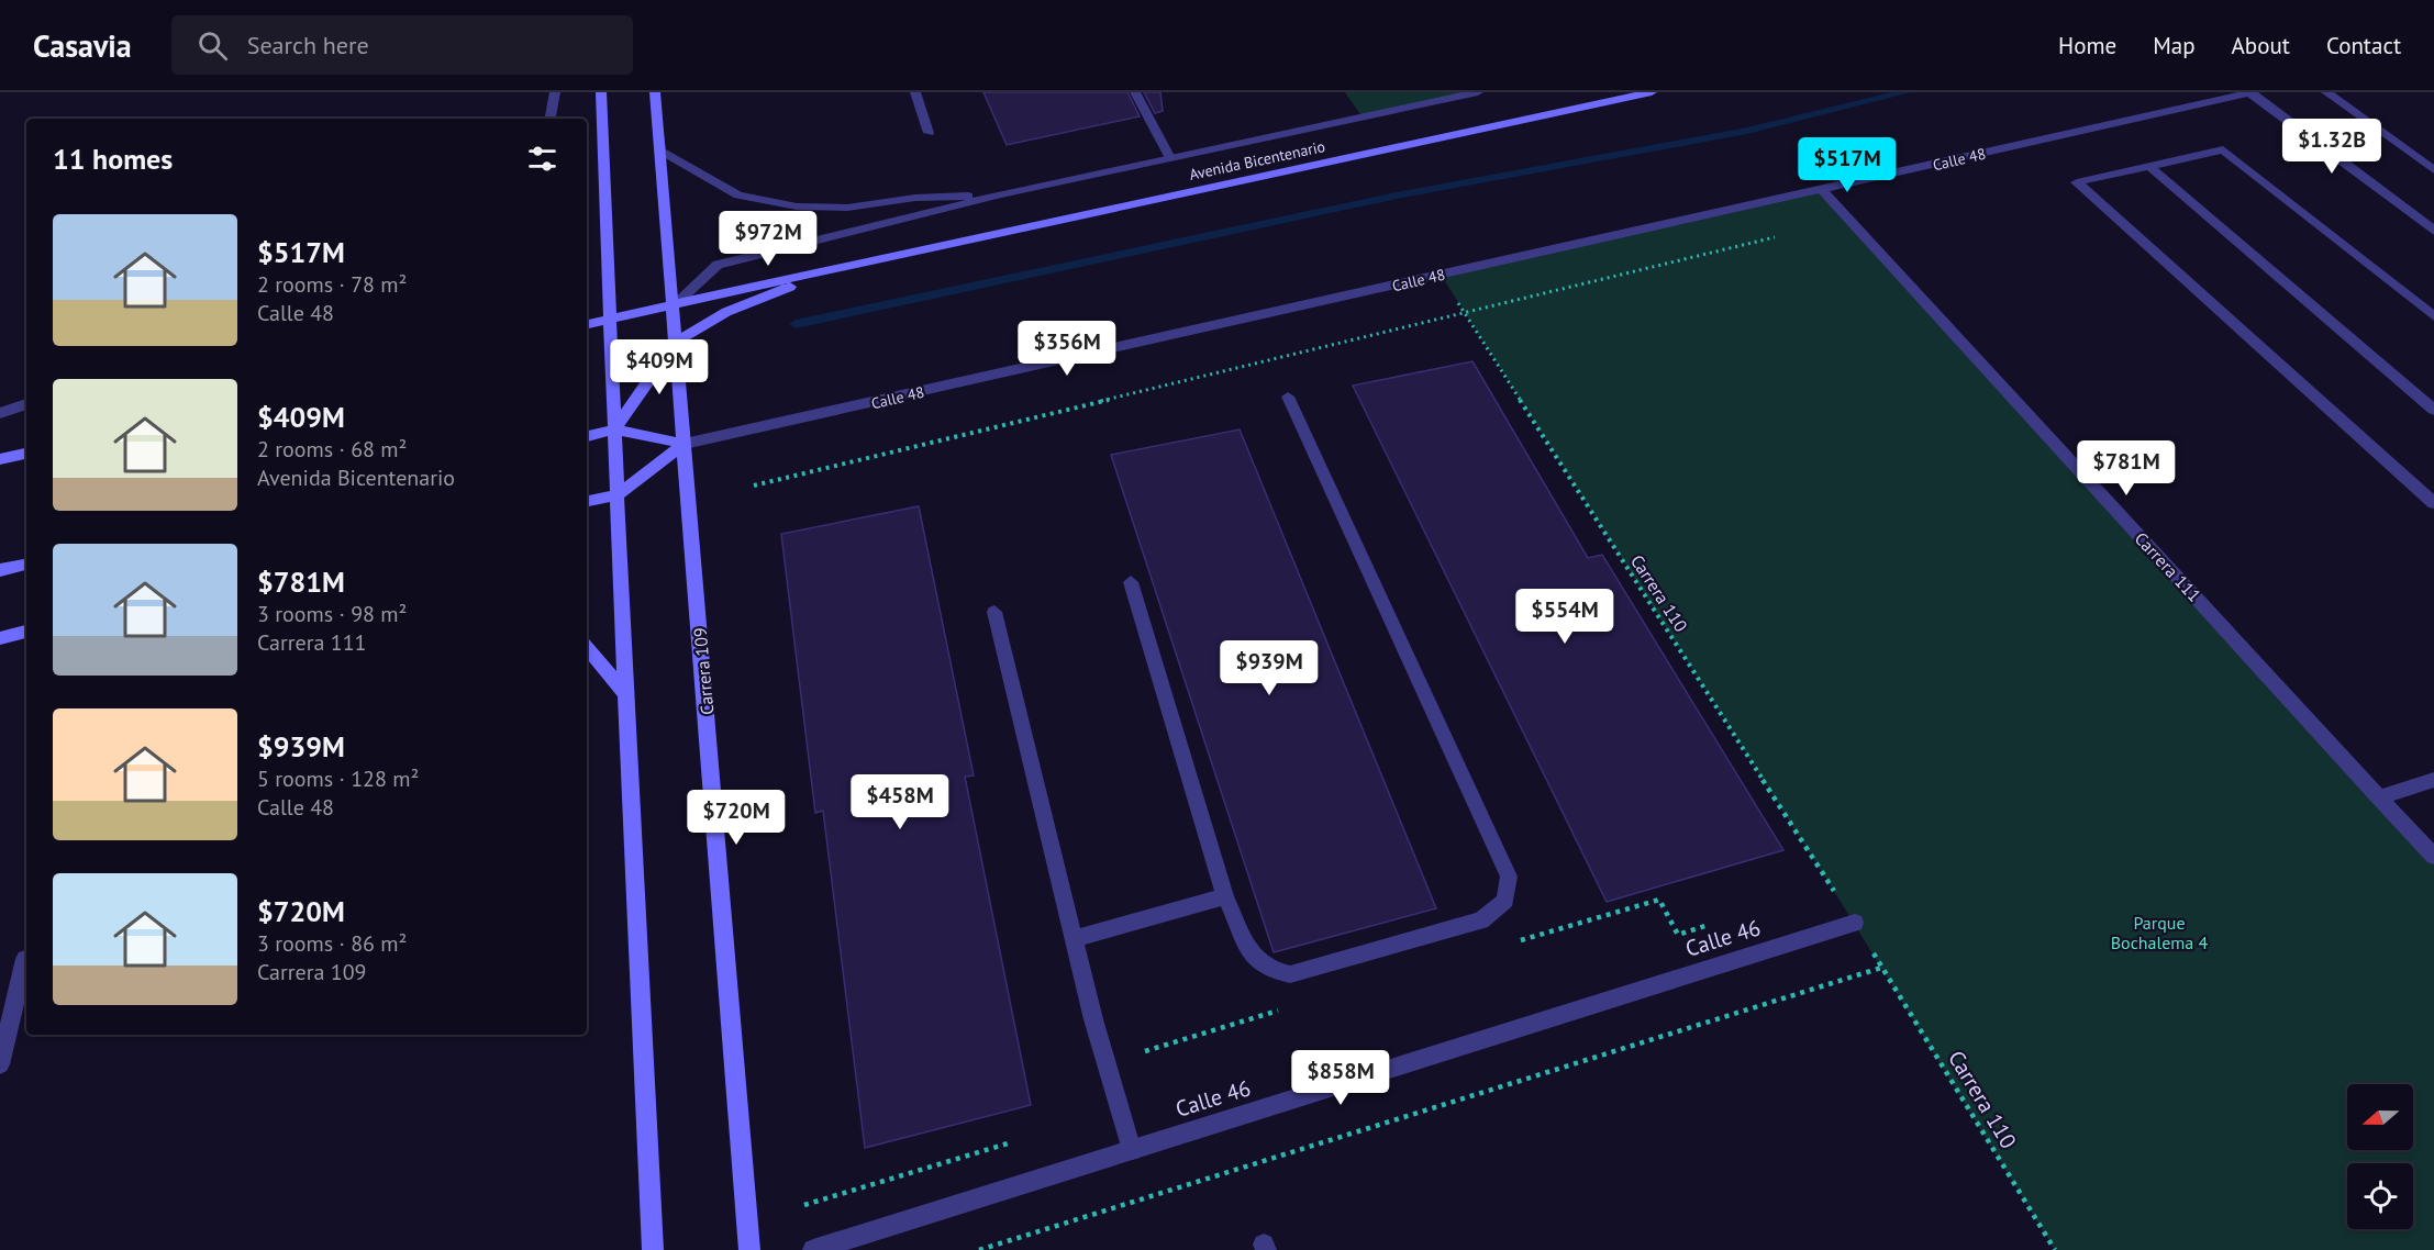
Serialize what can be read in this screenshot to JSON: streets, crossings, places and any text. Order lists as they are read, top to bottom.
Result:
{
  "streets": {
    "main road": ["Calle 48", "Avenida Bicentenario", "Carrera 109"],
    "street": ["Carrera 111", "Calle 46"],
    "path": ["Carrera 110"]
  },
  "crossings": [
    ["Calle 48", "Avenida Bicentenario"],
    ["Calle 48", "Carrera 111"],
    ["Calle 48", "Carrera 109"],
    ["Avenida Bicentenario", "Carrera 109"]
  ],
  "parks": ["Parque Bochalema 4"],
  "north": "left",
  "page": {
    "header": "Casavia",
    "search": "Search here",
    "nav": [
      "Home",
      "Map",
      "About",
      "Contact"
    ],
    "price": [
      "$1.32B",
      "$517M",
      "$972M",
      "$356M",
      "$409M",
      "$781M",
      "$554M",
      "$939M",
      "$458M",
      "$720M",
      "$858M"
    ],
    "heading": "11 homes",
    "list": [
      {
        "name": "$517M",
        "note": "2 rooms · 78 m² · Calle 48"
      },
      {
        "name": "$409M",
        "note": "2 rooms · 68 m² · Avenida Bicentenario"
      },
      {
        "name": "$781M",
        "note": "3 rooms · 98 m² · Carrera 111"
      },
      {
        "name": "$939M",
        "note": "5 rooms · 128 m² · Calle 48"
      },
      {
        "name": "$720M",
        "note": "3 rooms · 86 m² · Carrera 109"
      }
    ]
  }
}
